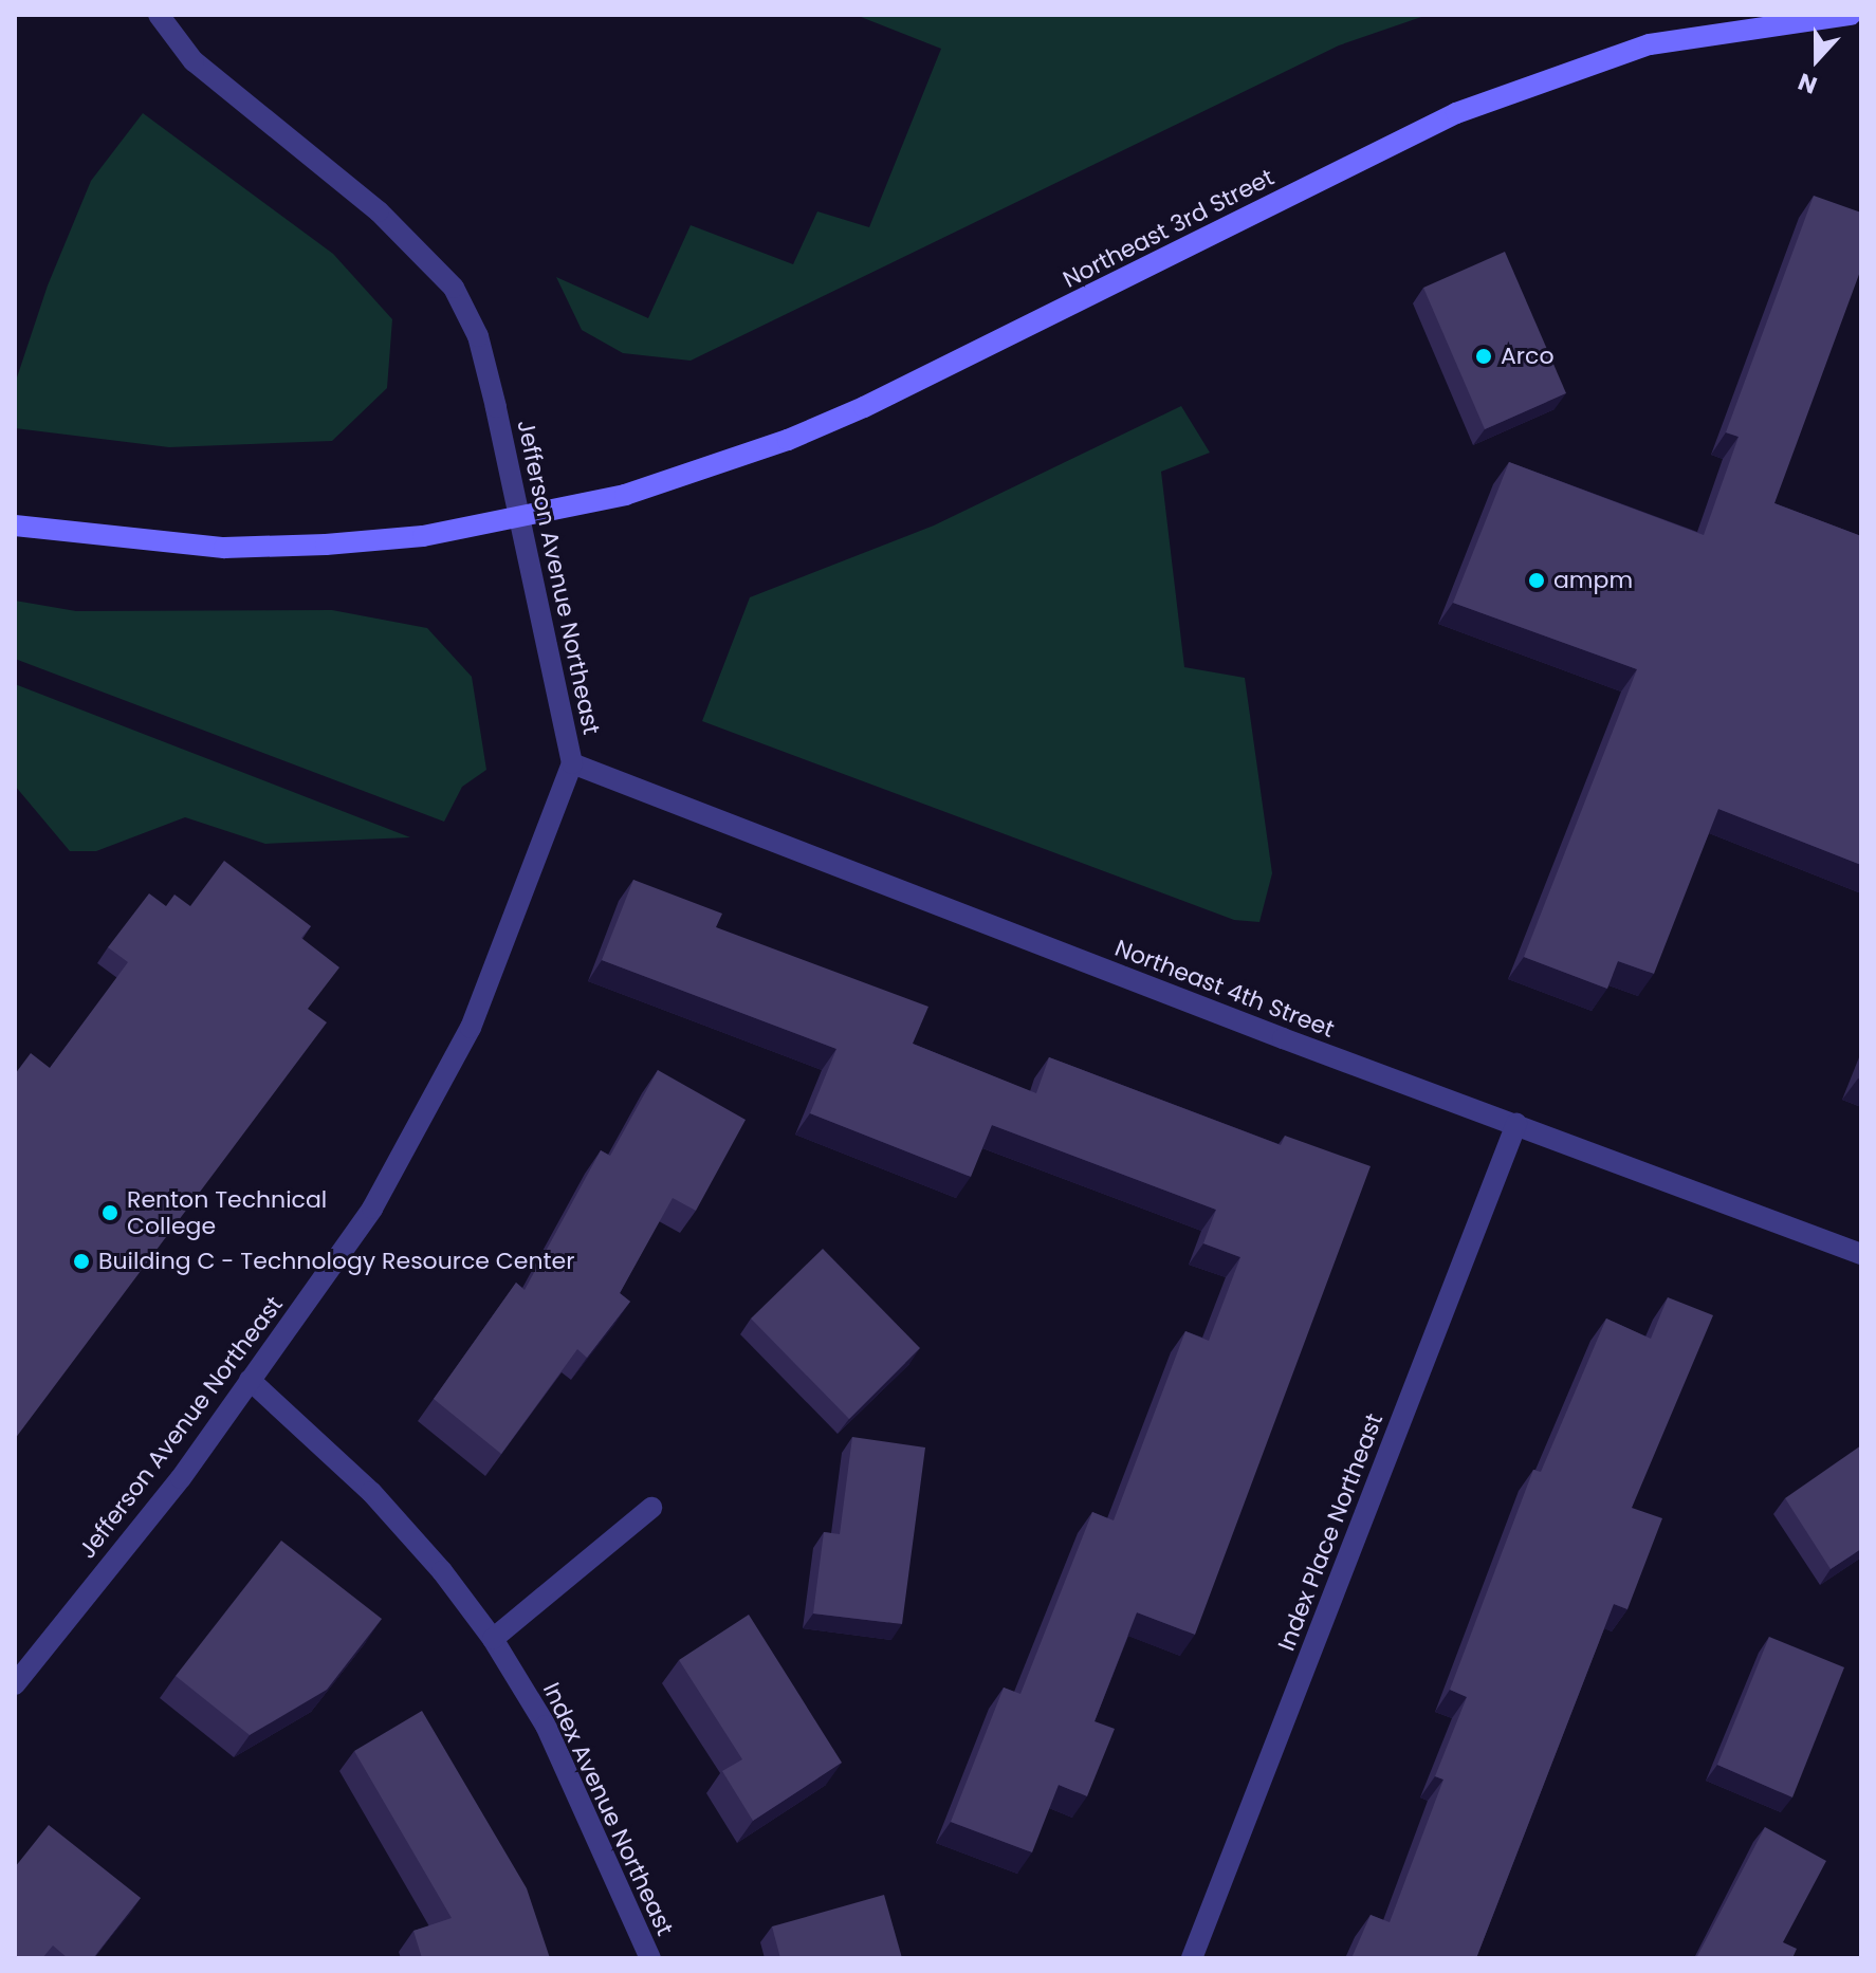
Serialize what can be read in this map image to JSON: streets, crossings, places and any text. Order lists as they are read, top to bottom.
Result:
{
  "streets": {
    "main road": ["Northeast 3rd Street"],
    "street": [
      "Jefferson Avenue Northeast",
      "Northeast 4th Street",
      "Index Place Northeast",
      "Index Avenue Northeast"
    ]
  },
  "crossings": [
    ["Northeast 3rd Street", "Jefferson Avenue Northeast"],
    ["Jefferson Avenue Northeast", "Northeast 4th Street"],
    ["Jefferson Avenue Northeast", "Index Avenue Northeast"],
    ["Northeast 4th Street", "Index Place Northeast"]
  ],
  "places": [
    "Arco",
    "ampm",
    "Renton Technical College",
    "Building C - Technology Resource Center"
  ],
  "north": "bottom"
}
